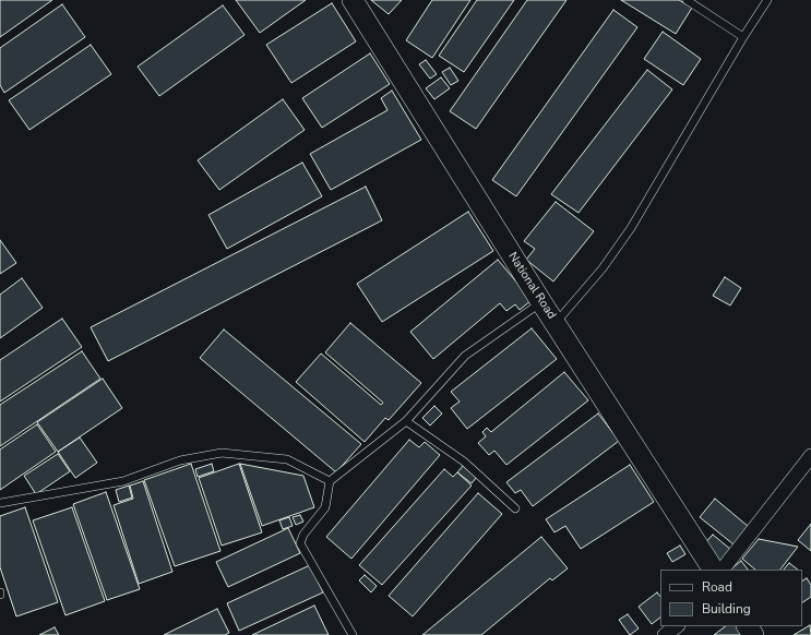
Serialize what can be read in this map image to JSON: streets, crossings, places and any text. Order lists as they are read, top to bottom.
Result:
{
  "streets": {
    "main road": ["National Road"]
  },
  "legend": ["Road", "Building"]
}
